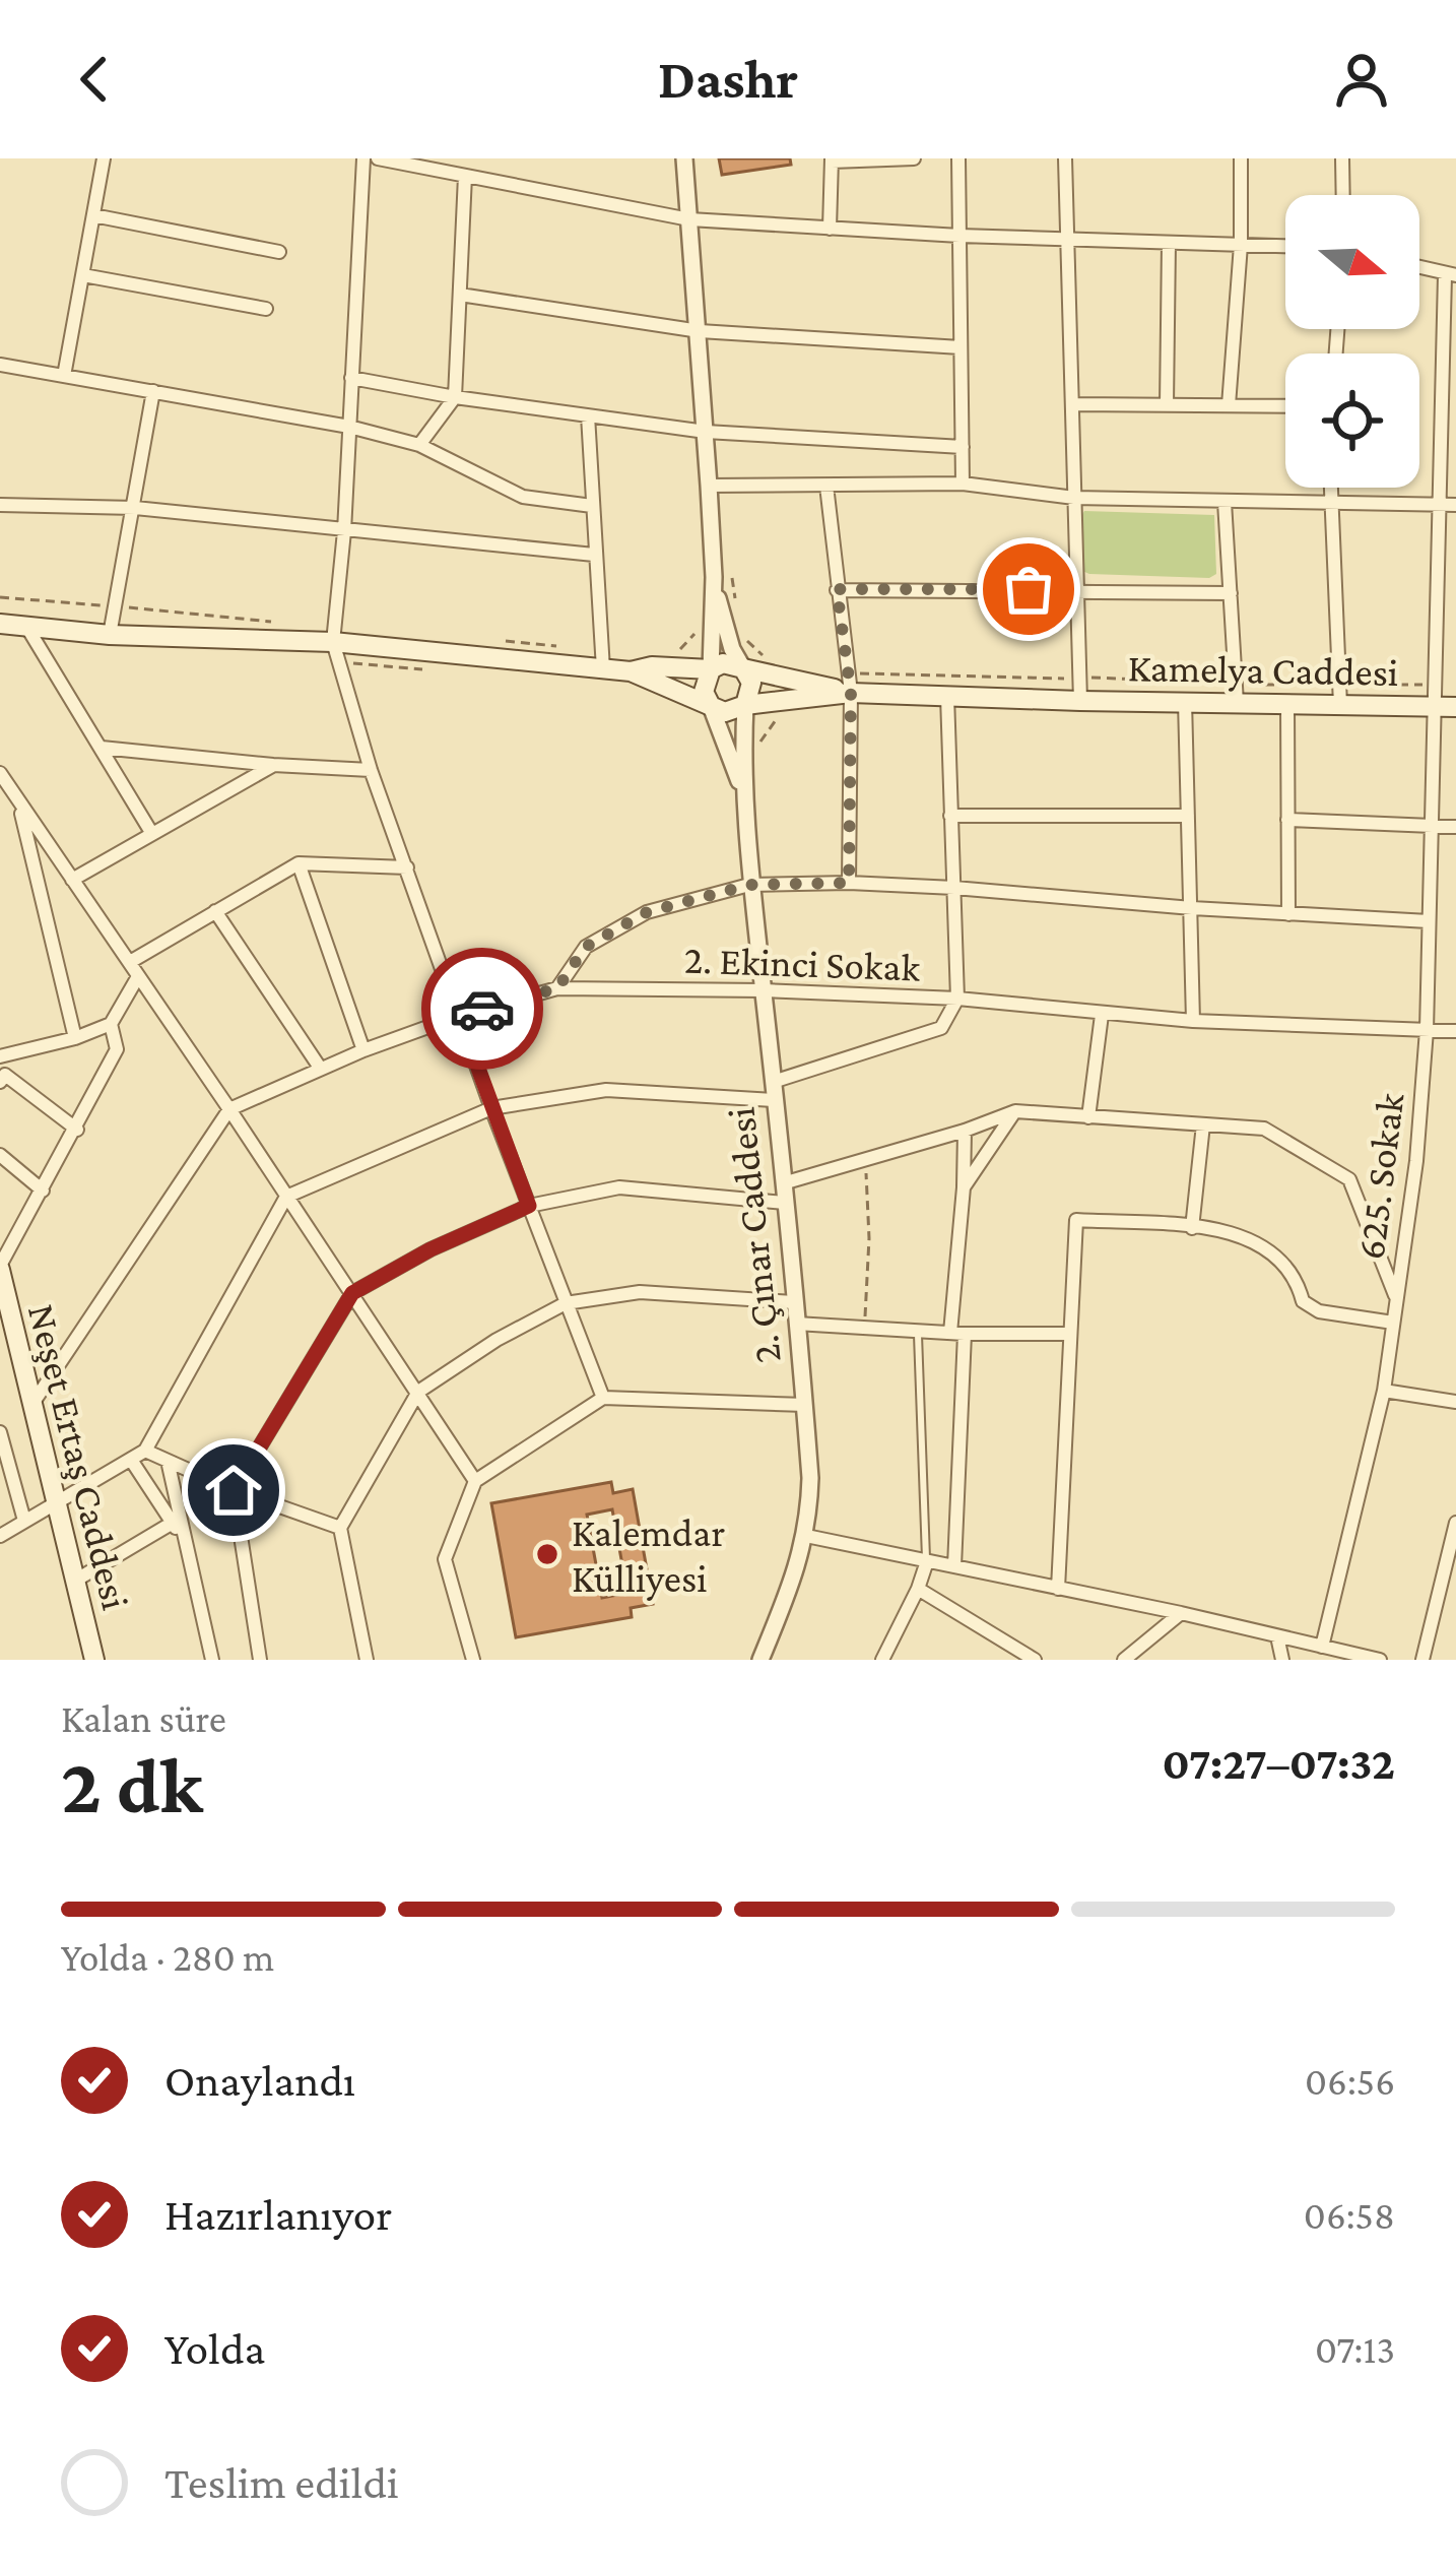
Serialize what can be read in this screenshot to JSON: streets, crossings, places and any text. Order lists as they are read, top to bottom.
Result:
{
  "streets": {
    "main road": ["Kamelya Caddesi", "Neşet Ertaş Caddesi"],
    "street": ["2. Ekinci Sokak", "625. Sokak", "2. Çınar Caddesi"]
  },
  "crossings": [
    ["Kamelya Caddesi", "625. Sokak"],
    ["2. Ekinci Sokak", "625. Sokak"],
    ["2. Ekinci Sokak", "2. Çınar Caddesi"]
  ],
  "places": ["Kalemdar Külliyesi"],
  "north": "right",
  "page": {
    "header": "Dashr",
    "heading": ["2 dk", "Kalan süre", "07:27–07:32"],
    "bar": "Yolda · 280 m",
    "list": [
      ["Onaylandı", "06:56"],
      ["Hazırlanıyor", "06:58"],
      ["Yolda", "07:13"],
      "Teslim edildi"
    ]
  }
}
